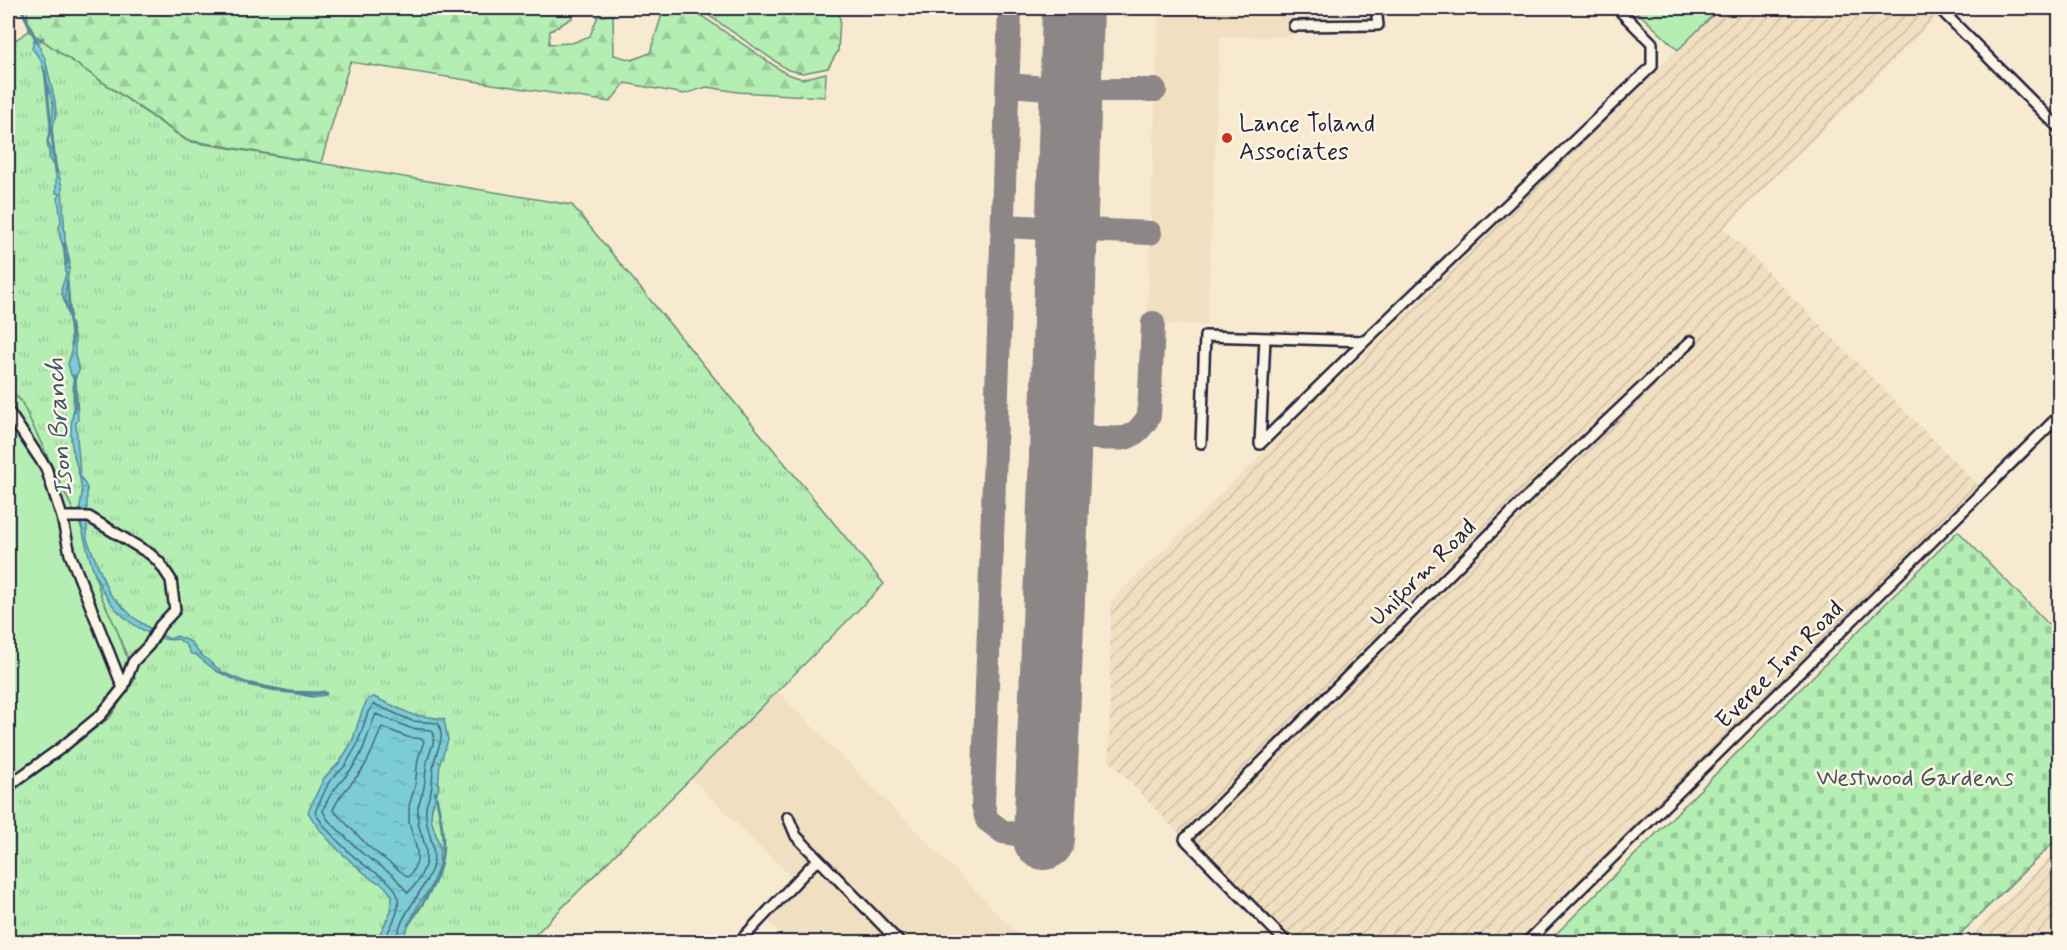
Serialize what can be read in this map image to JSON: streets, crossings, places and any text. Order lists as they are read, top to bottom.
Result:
{
  "streets": {
    "street": ["Uniform Road", "Everee Inn Road"]
  },
  "water": ["Ison Branch"],
  "parks": ["Westwood Gardens"],
  "places": ["Lance Toland Associates"]
}
